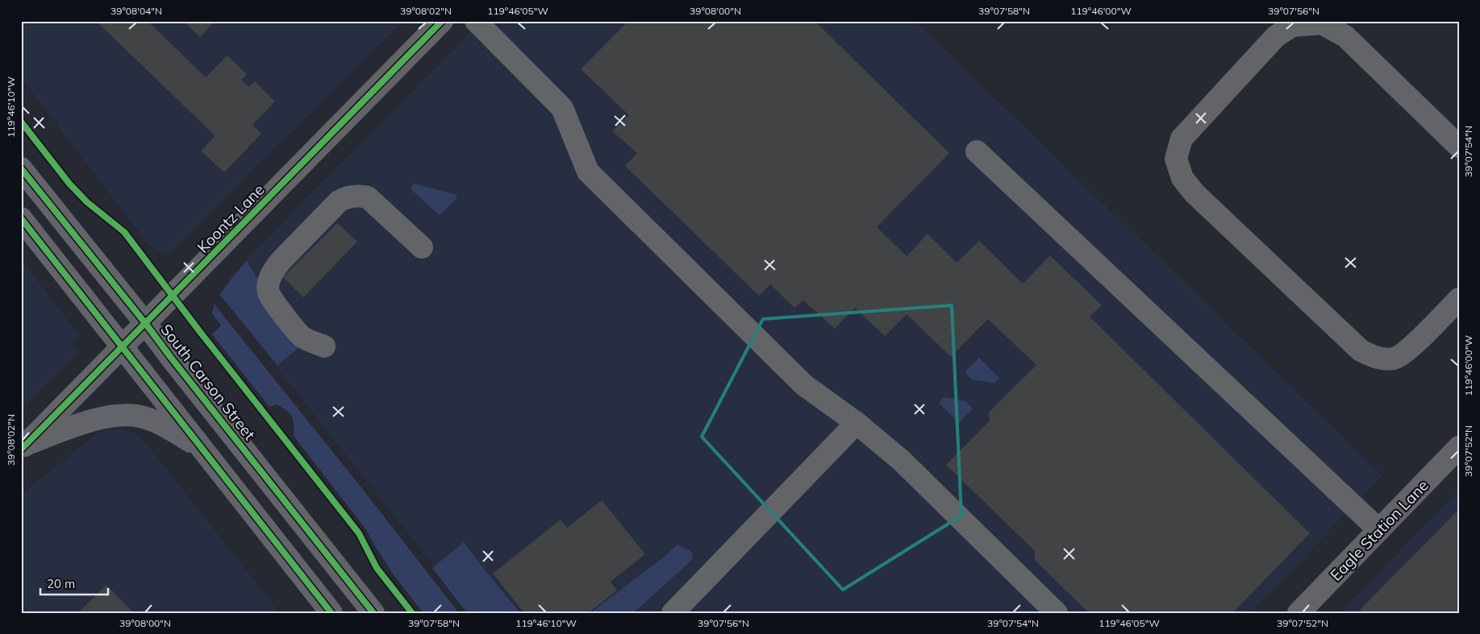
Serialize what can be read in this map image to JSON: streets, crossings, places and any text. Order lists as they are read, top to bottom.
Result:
{
  "streets": {
    "main road": ["South Carson Street"],
    "street": ["Koontz Lane", "Eagle Station Lane"]
  },
  "crossings": [
    ["Koontz Lane", "South Carson Street"]
  ],
  "scale_bar": "20 m",
  "coordinates": [
    "39°08'04\"N",
    "39°08'02\"N",
    "119°46'05\"W",
    "39°08'00\"N",
    "39°07'58\"N",
    "119°46'00\"W",
    "39°07'56\"N",
    "119°46'10\"W",
    "39°07'54\"N",
    "39°07'52\"N"
  ]
}
